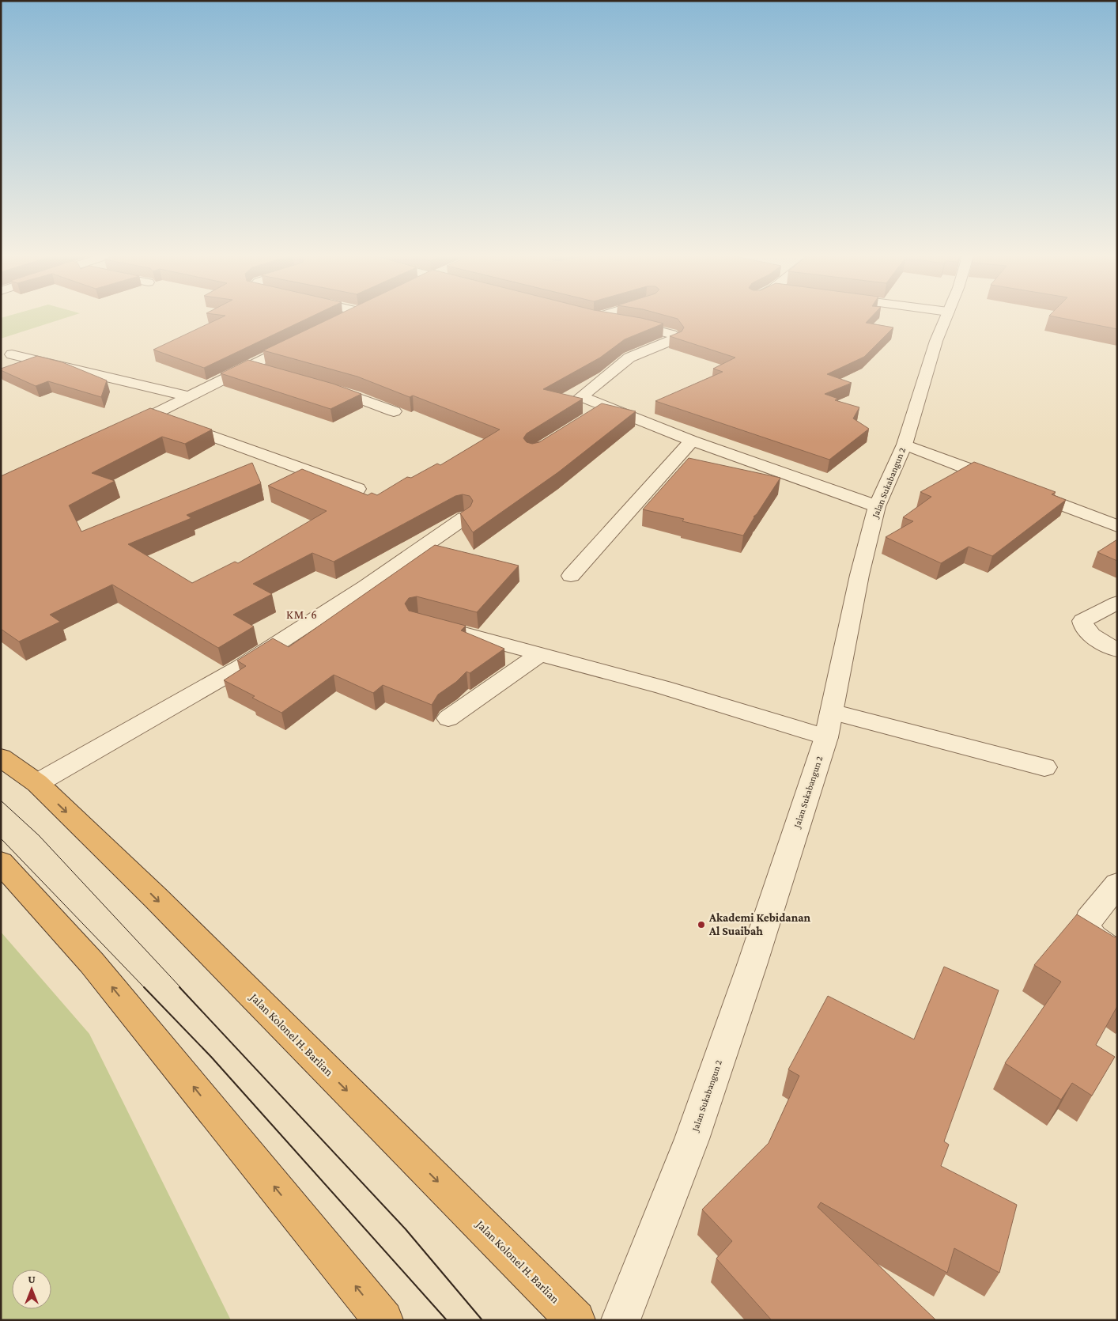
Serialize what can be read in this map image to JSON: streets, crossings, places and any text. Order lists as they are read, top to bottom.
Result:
{
  "streets": {
    "highway": ["Jalan Kolonel H. Barlian"],
    "street": ["Jalan Sukabangun 2"]
  },
  "districts": ["KM. 6"],
  "places": ["Akademi Kebidanan Al Suaibah"],
  "north": "top"
}
